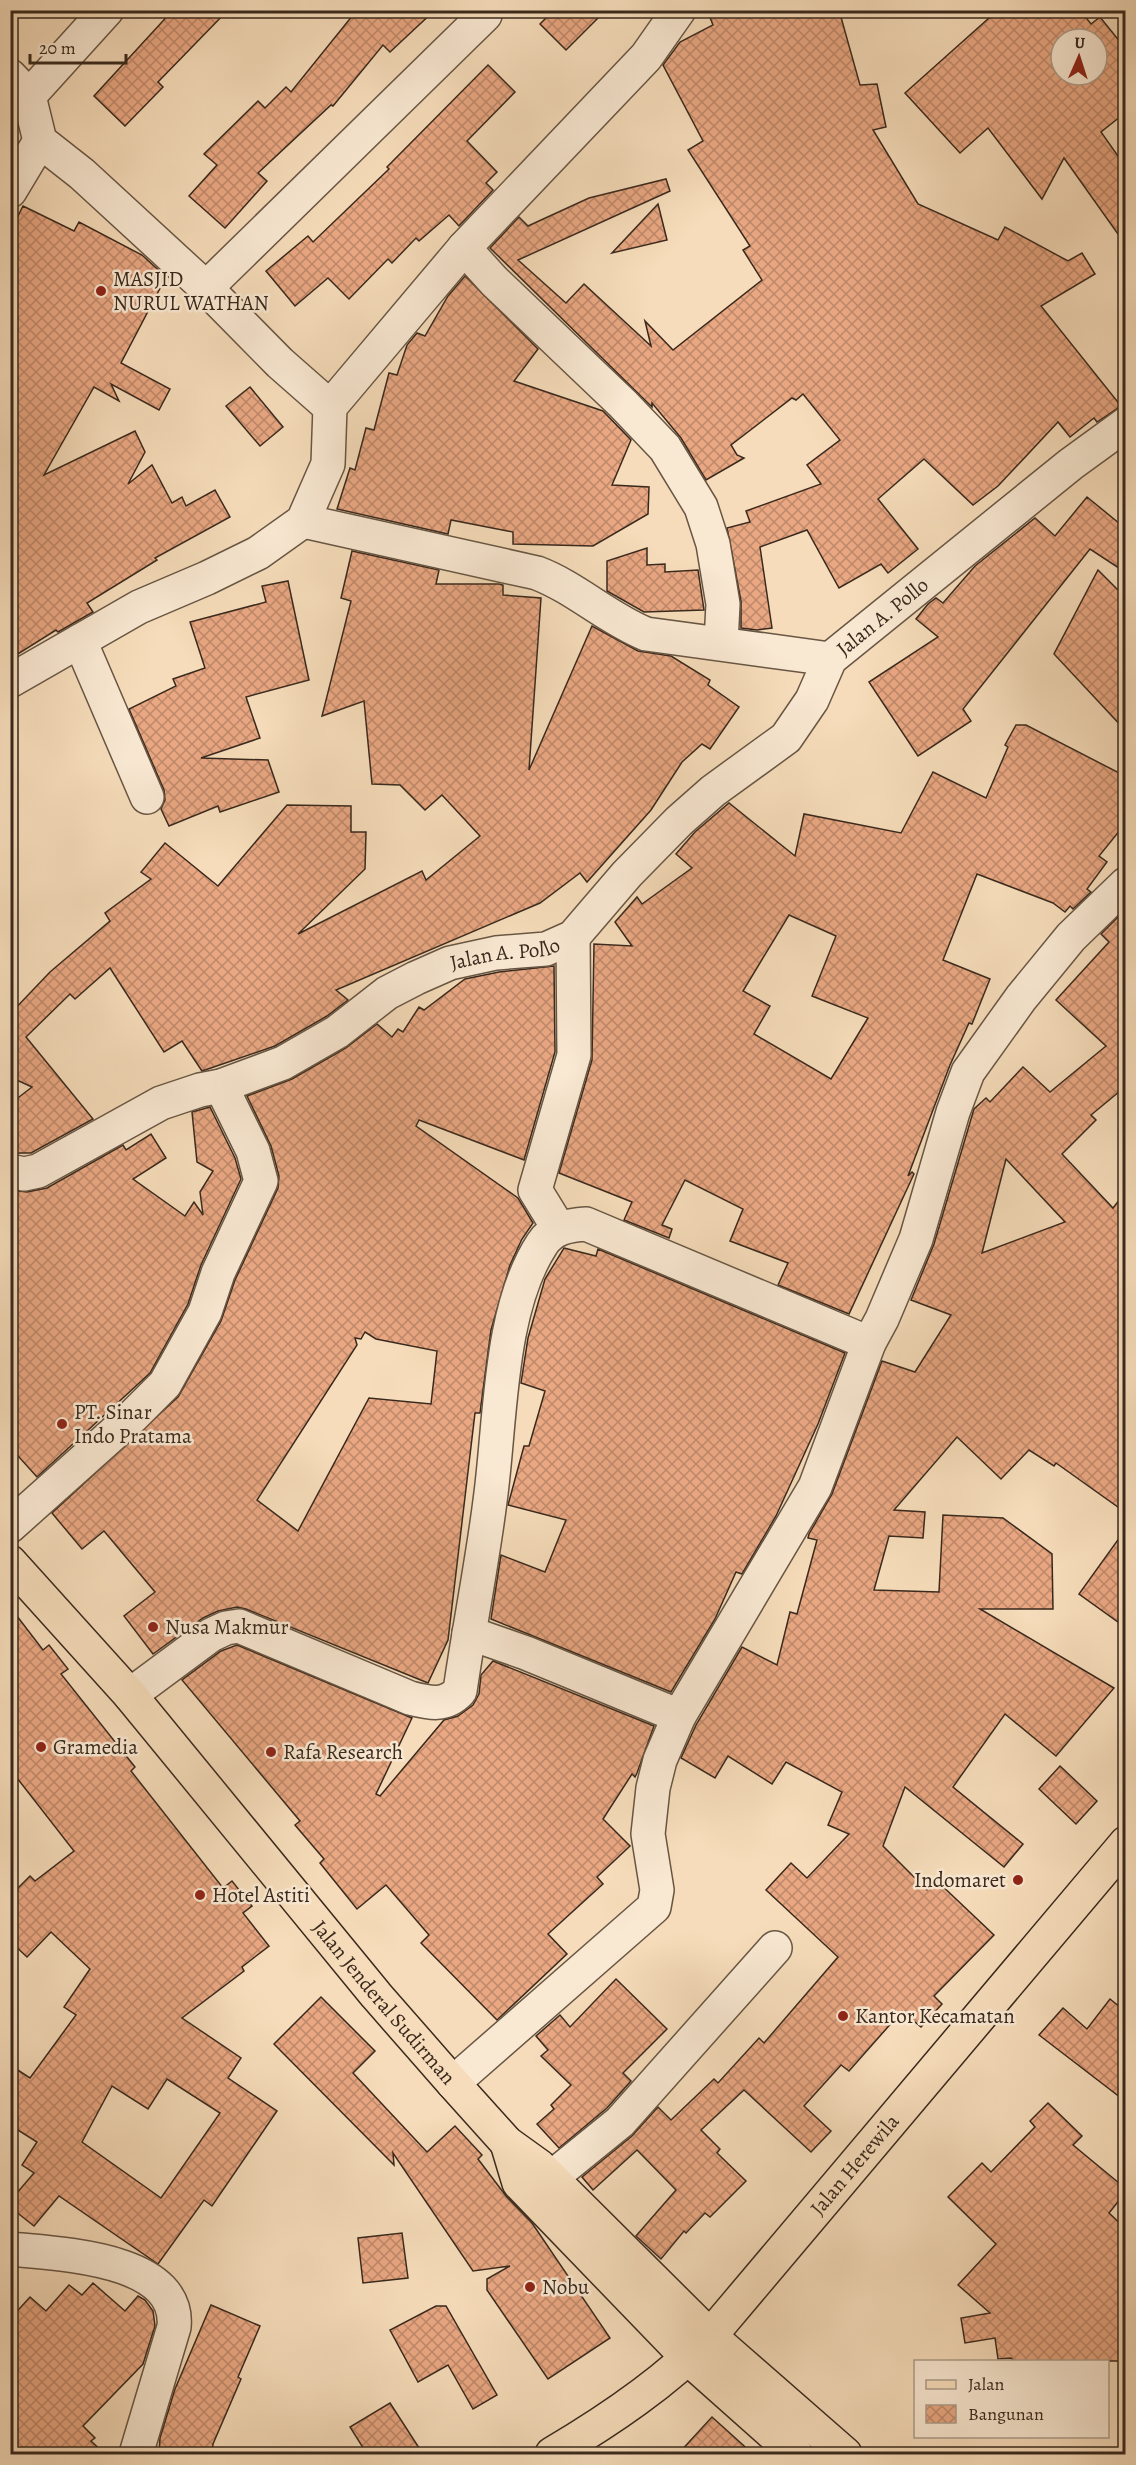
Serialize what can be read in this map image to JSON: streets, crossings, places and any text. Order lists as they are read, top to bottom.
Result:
{
  "streets": {
    "main road": ["Jalan Jenderal Sudirman", "Jalan Herewila"],
    "street": ["Jalan A. Pollo"]
  },
  "crossings": [
    ["Jalan Jenderal Sudirman", "Jalan Herewila"]
  ],
  "places": [
    "MASJID NURUL WATHAN",
    "PT. Sinar Indo Pratama",
    "Nusa Makmur",
    "Gramedia",
    "Rafa Research",
    "Indomaret",
    "Hotel Astiti",
    "Kantor Kecamatan",
    "Nobu"
  ],
  "legend": ["Jalan", "Bangunan"],
  "scale_bar": "20 m",
  "north": "top"
}
